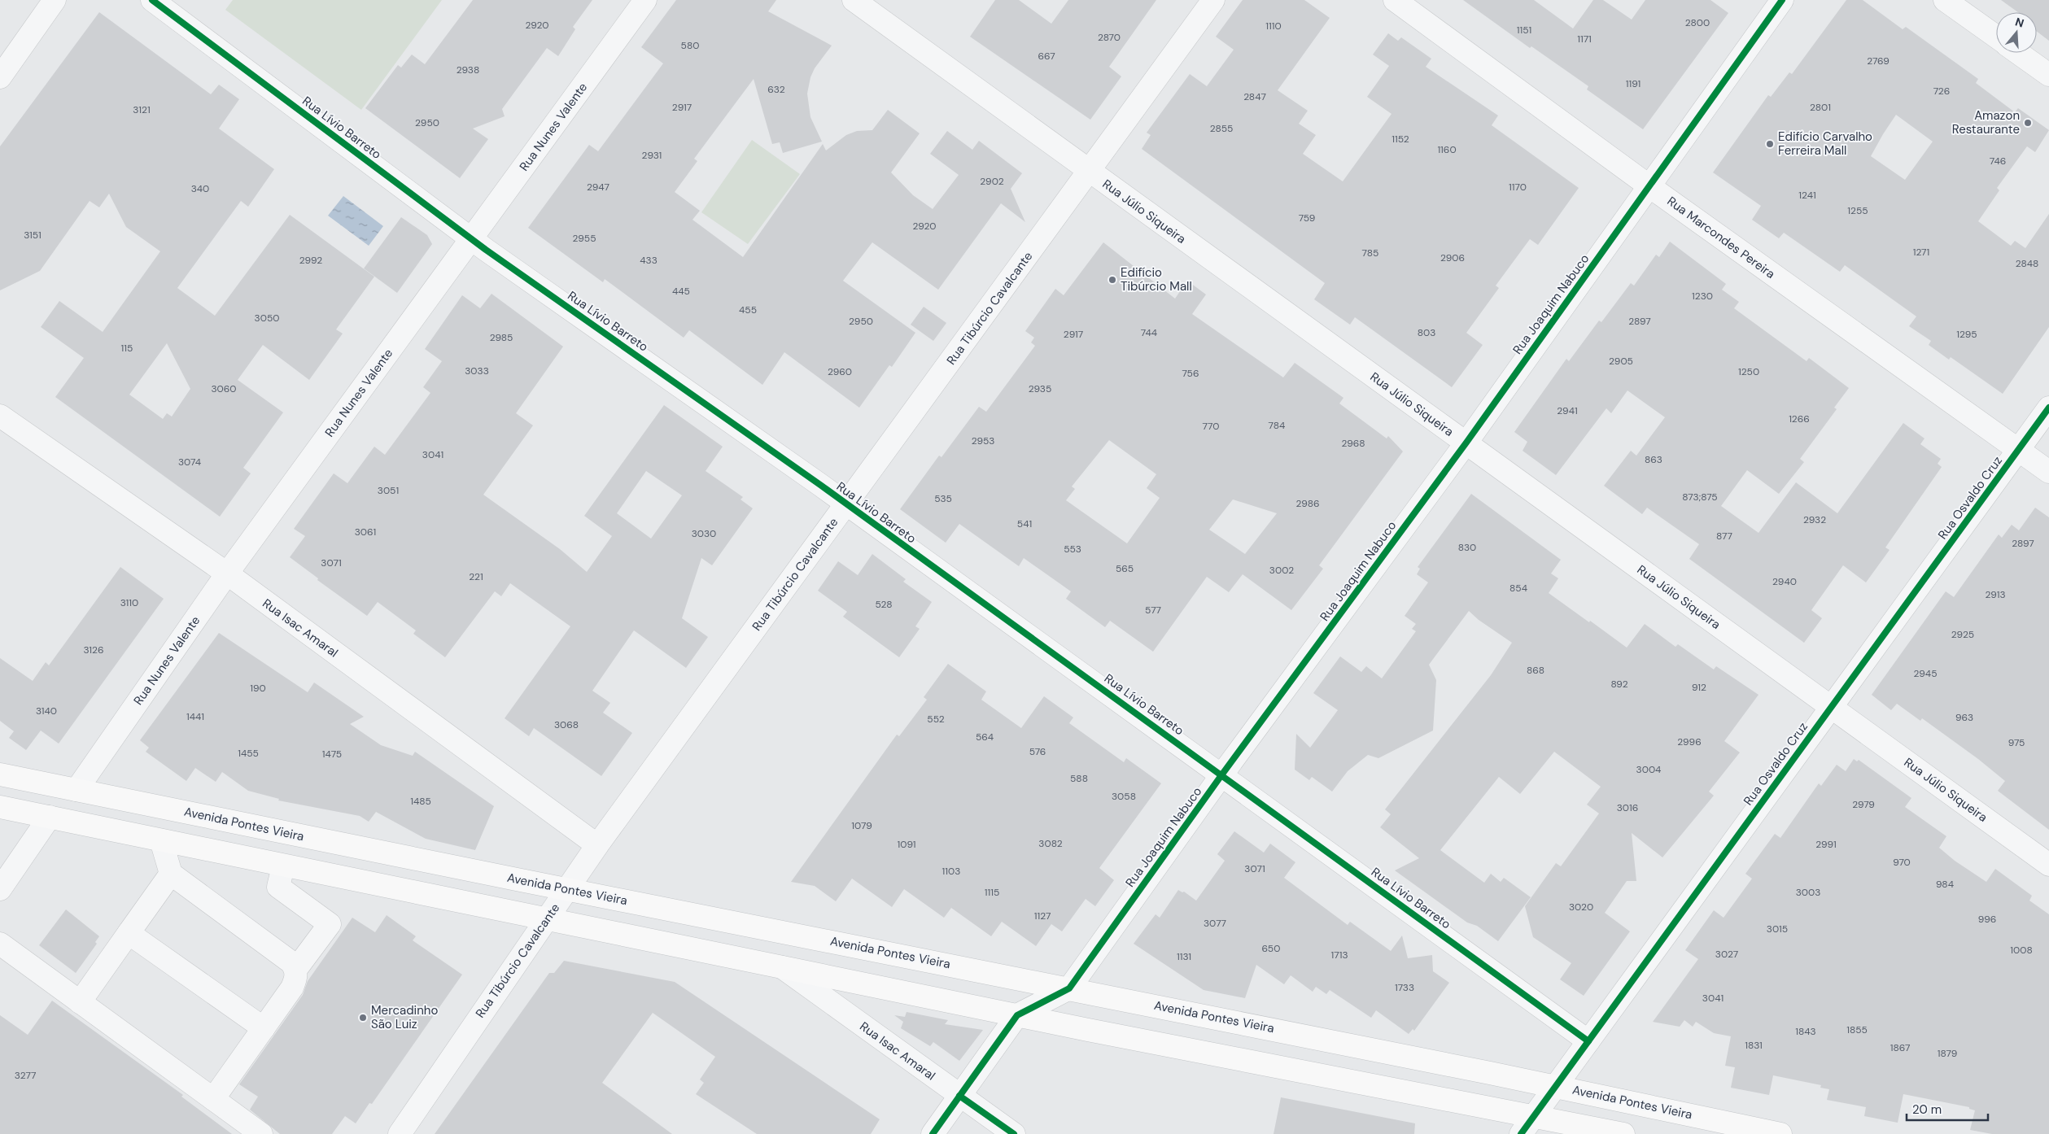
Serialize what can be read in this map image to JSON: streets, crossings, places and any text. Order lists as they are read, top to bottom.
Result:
{
  "streets": {
    "main road": ["Avenida Pontes Vieira"],
    "street": [
      "Rua Nunes Valente",
      "Rua Lívio Barreto",
      "Rua Júlio Siqueira",
      "Rua Marcondes Pereira",
      "Rua Joaquim Nabuco",
      "Rua Tibúrcio Cavalcante",
      "Rua Osvaldo Cruz",
      "Rua Isac Amaral"
    ]
  },
  "crossings": [
    ["Rua Nunes Valente", "Rua Lívio Barreto"],
    ["Rua Nunes Valente", "Rua Isac Amaral"],
    ["Rua Nunes Valente", "Avenida Pontes Vieira"],
    ["Rua Lívio Barreto", "Rua Joaquim Nabuco"],
    ["Rua Lívio Barreto", "Rua Tibúrcio Cavalcante"],
    ["Rua Lívio Barreto", "Rua Osvaldo Cruz"],
    ["Rua Júlio Siqueira", "Rua Joaquim Nabuco"],
    ["Rua Júlio Siqueira", "Rua Tibúrcio Cavalcante"],
    ["Rua Júlio Siqueira", "Rua Osvaldo Cruz"],
    ["Rua Marcondes Pereira", "Rua Joaquim Nabuco"],
    ["Rua Marcondes Pereira", "Rua Osvaldo Cruz"],
    ["Rua Joaquim Nabuco", "Rua Isac Amaral"],
    ["Rua Joaquim Nabuco", "Avenida Pontes Vieira"],
    ["Rua Tibúrcio Cavalcante", "Rua Isac Amaral"],
    ["Rua Tibúrcio Cavalcante", "Avenida Pontes Vieira"],
    ["Rua Osvaldo Cruz", "Avenida Pontes Vieira"]
  ],
  "places": [
    "Amazon Restaurante",
    "Edifício Carvalho Ferreira Mall",
    "Edifício Tibúrcio Mall",
    "Mercadinho São Luiz"
  ],
  "house_numbers": [
    "2800",
    "2920",
    "1110",
    "1151",
    "2870",
    "1171",
    "580",
    "667",
    "2769",
    "2938",
    "1191",
    "632",
    "726",
    "2847",
    "2917",
    "2801",
    "3121",
    "2950",
    "2855",
    "1152",
    "1160",
    "2931",
    "746",
    "2902",
    "2947",
    "1170",
    "340",
    "1241",
    "1255",
    "759",
    "2920",
    "3151",
    "2955",
    "1271",
    "785",
    "2906",
    "2992",
    "433",
    "2848",
    "445",
    "1230",
    "455",
    "3050",
    "2950",
    "2897",
    "744",
    "803",
    "2917",
    "1295",
    "2985",
    "115",
    "2905",
    "3033",
    "2960",
    "1250",
    "756",
    "3060",
    "2935",
    "2941",
    "1266",
    "784",
    "770",
    "2953",
    "2968",
    "3041",
    "863",
    "3074",
    "3051",
    "873;875",
    "535",
    "2986",
    "2932",
    "541",
    "3061",
    "3030",
    "877",
    "2897",
    "830",
    "553",
    "3071",
    "565",
    "3002",
    "221",
    "2940",
    "854",
    "2913",
    "3110",
    "528",
    "577",
    "2925",
    "3126",
    "868",
    "2945",
    "892",
    "912",
    "190",
    "3140",
    "1441",
    "963",
    "552",
    "3068",
    "564",
    "2996",
    "975",
    "576",
    "1455",
    "1475",
    "3004",
    "588",
    "3058",
    "1485",
    "2979",
    "3016",
    "1079",
    "3082",
    "1091",
    "2991",
    "970",
    "3071",
    "1103",
    "984",
    "1115",
    "3003",
    "3020",
    "1127",
    "996",
    "3077",
    "3015",
    "650",
    "1008",
    "3027",
    "1713",
    "1131",
    "1733",
    "3041",
    "1855",
    "1843",
    "1831",
    "1867",
    "1879",
    "3277"
  ],
  "scale_bar": "20 m",
  "north": "top"
}
